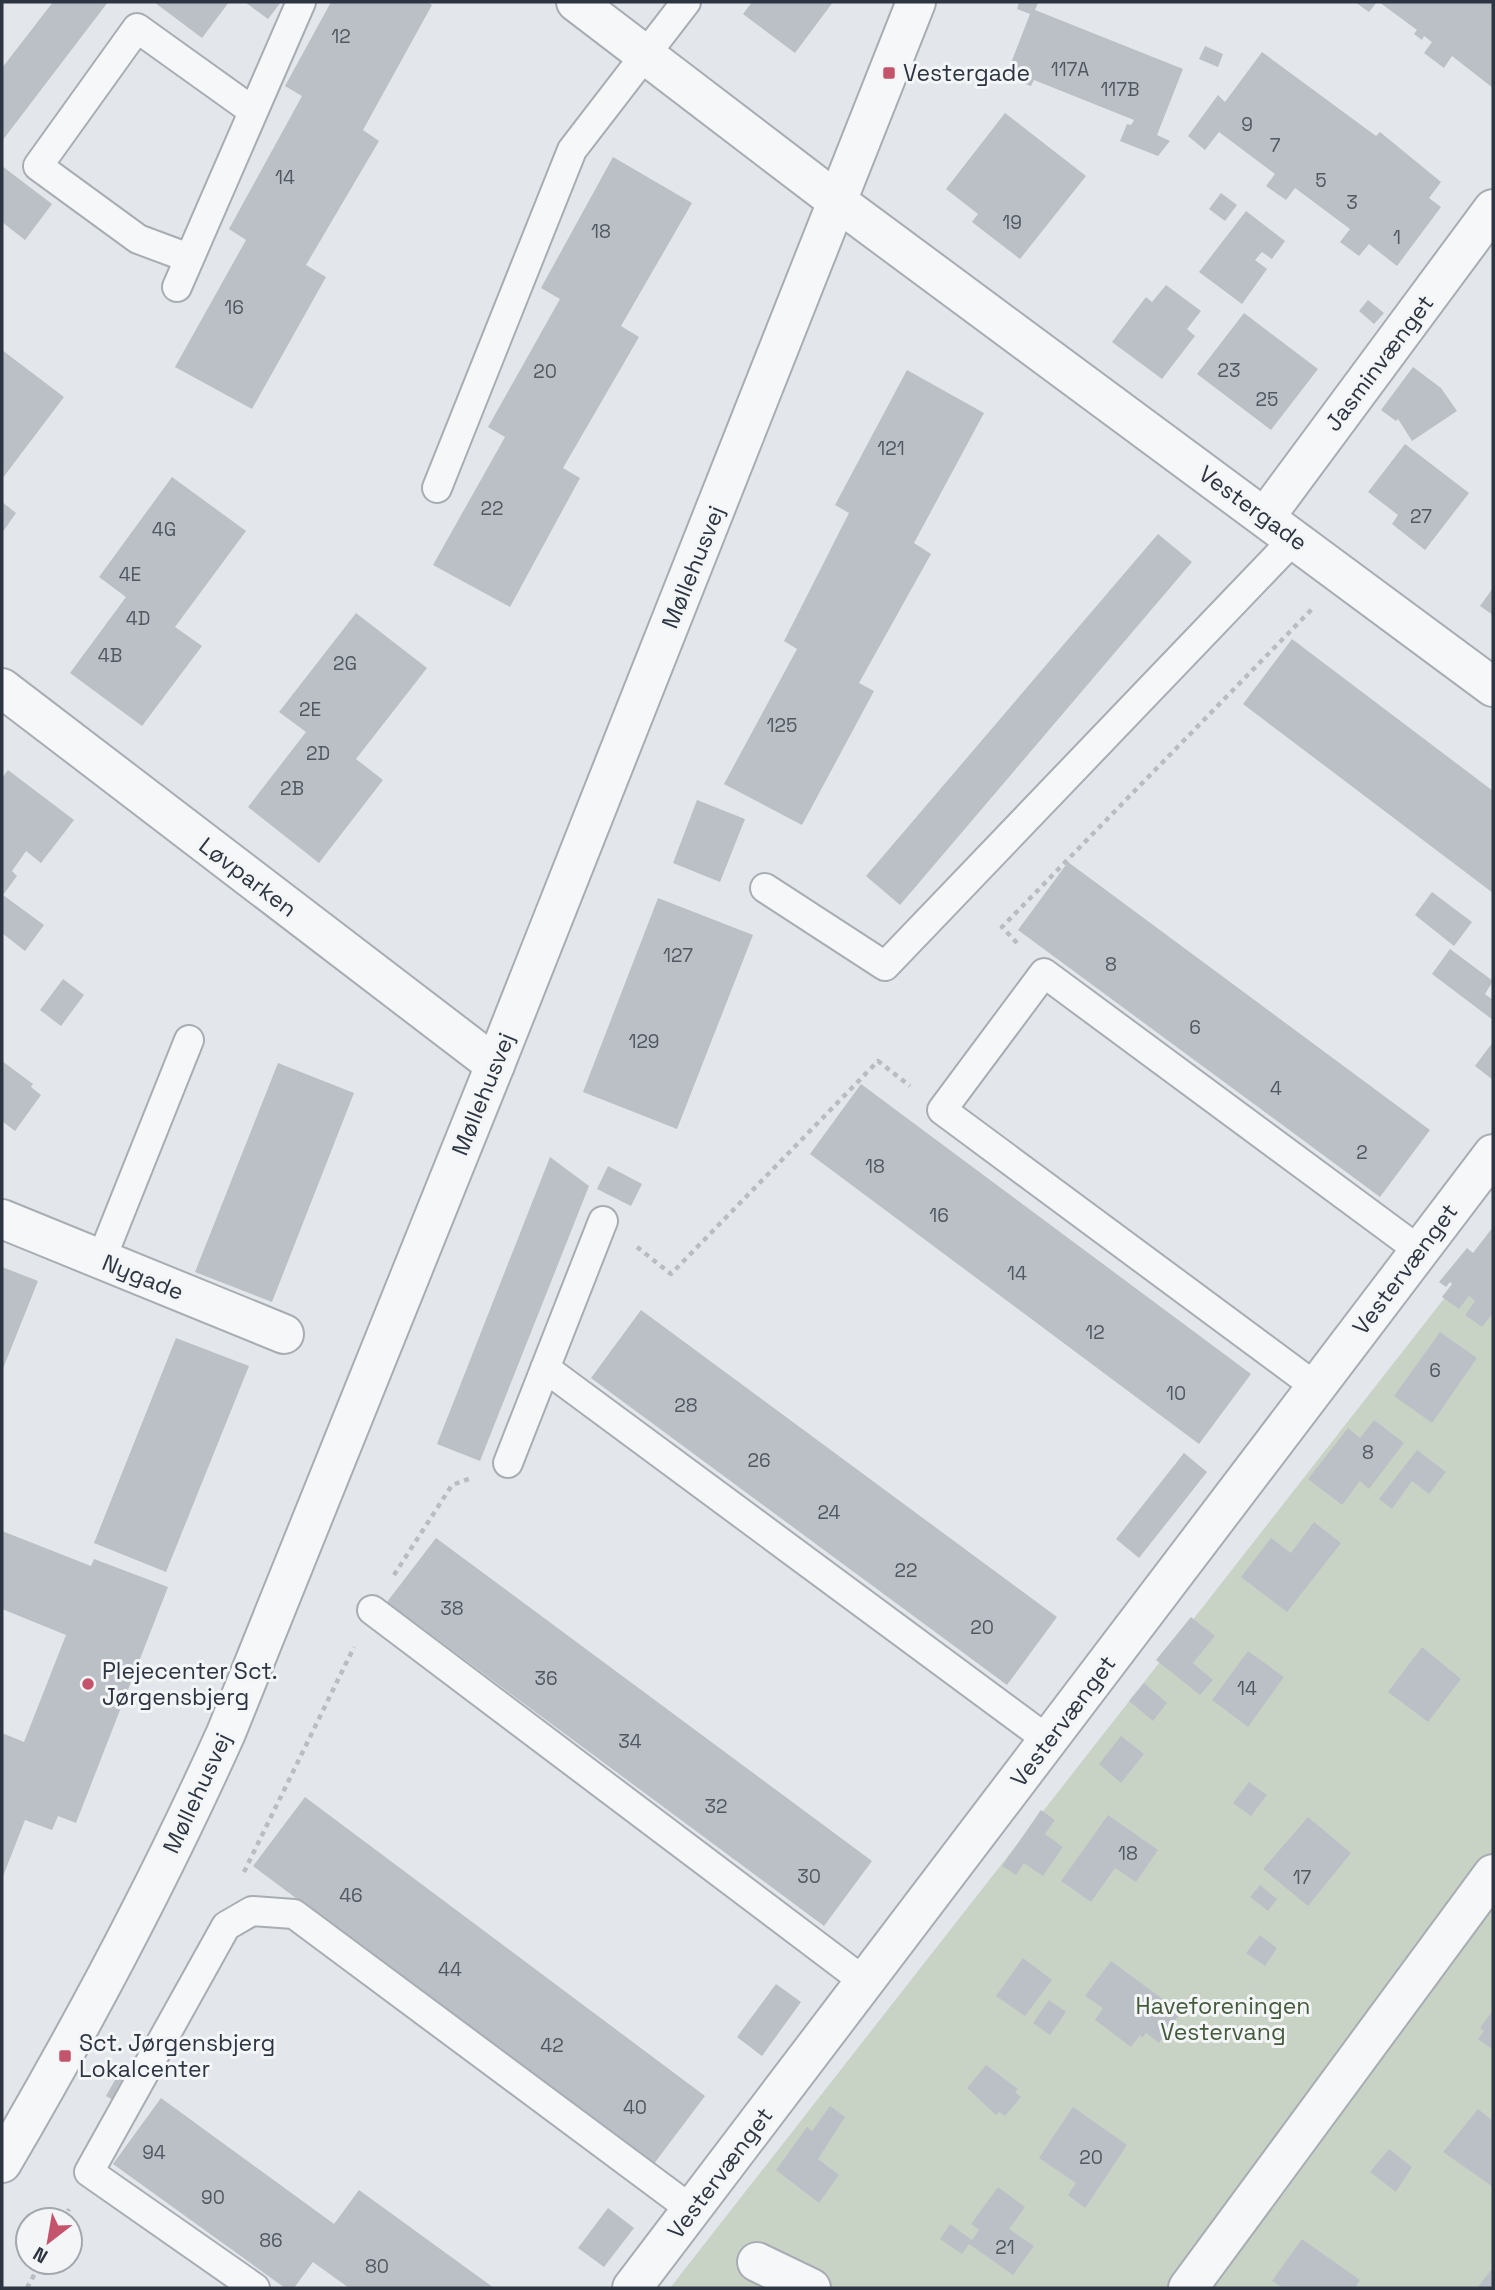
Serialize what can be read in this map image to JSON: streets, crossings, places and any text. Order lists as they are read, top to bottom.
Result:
{
  "streets": {
    "street": [
      "Jasminvænget",
      "Vestergade",
      "Møllehusvej",
      "Løvparken",
      "Vestervænget",
      "Nygade"
    ]
  },
  "crossings": [
    ["Jasminvænget", "Vestergade"],
    ["Vestergade", "Møllehusvej"],
    ["Møllehusvej", "Løvparken"]
  ],
  "parks": ["Haveforeningen Vestervang"],
  "places": {
    "transit": ["Vestergade", "Sct. Jørgensbjerg Lokalcenter"],
    "other": ["Plejecenter Sct. Jørgensbjerg"]
  },
  "house_numbers": [
    "12",
    "117A",
    "117B",
    "9",
    "7",
    "14",
    "5",
    "3",
    "19",
    "18",
    "1",
    "16",
    "23",
    "20",
    "25",
    "121",
    "22",
    "27",
    "4G",
    "4E",
    "4D",
    "4B",
    "2G",
    "2E",
    "125",
    "2D",
    "2B",
    "127",
    "8",
    "6",
    "129",
    "4",
    "2",
    "18",
    "16",
    "14",
    "12",
    "6",
    "10",
    "28",
    "8",
    "26",
    "24",
    "22",
    "38",
    "20",
    "36",
    "14",
    "34",
    "32",
    "18",
    "30",
    "17",
    "46",
    "44",
    "42",
    "40",
    "94",
    "20",
    "90",
    "86",
    "21",
    "80"
  ],
  "north": "bottom left"
}
